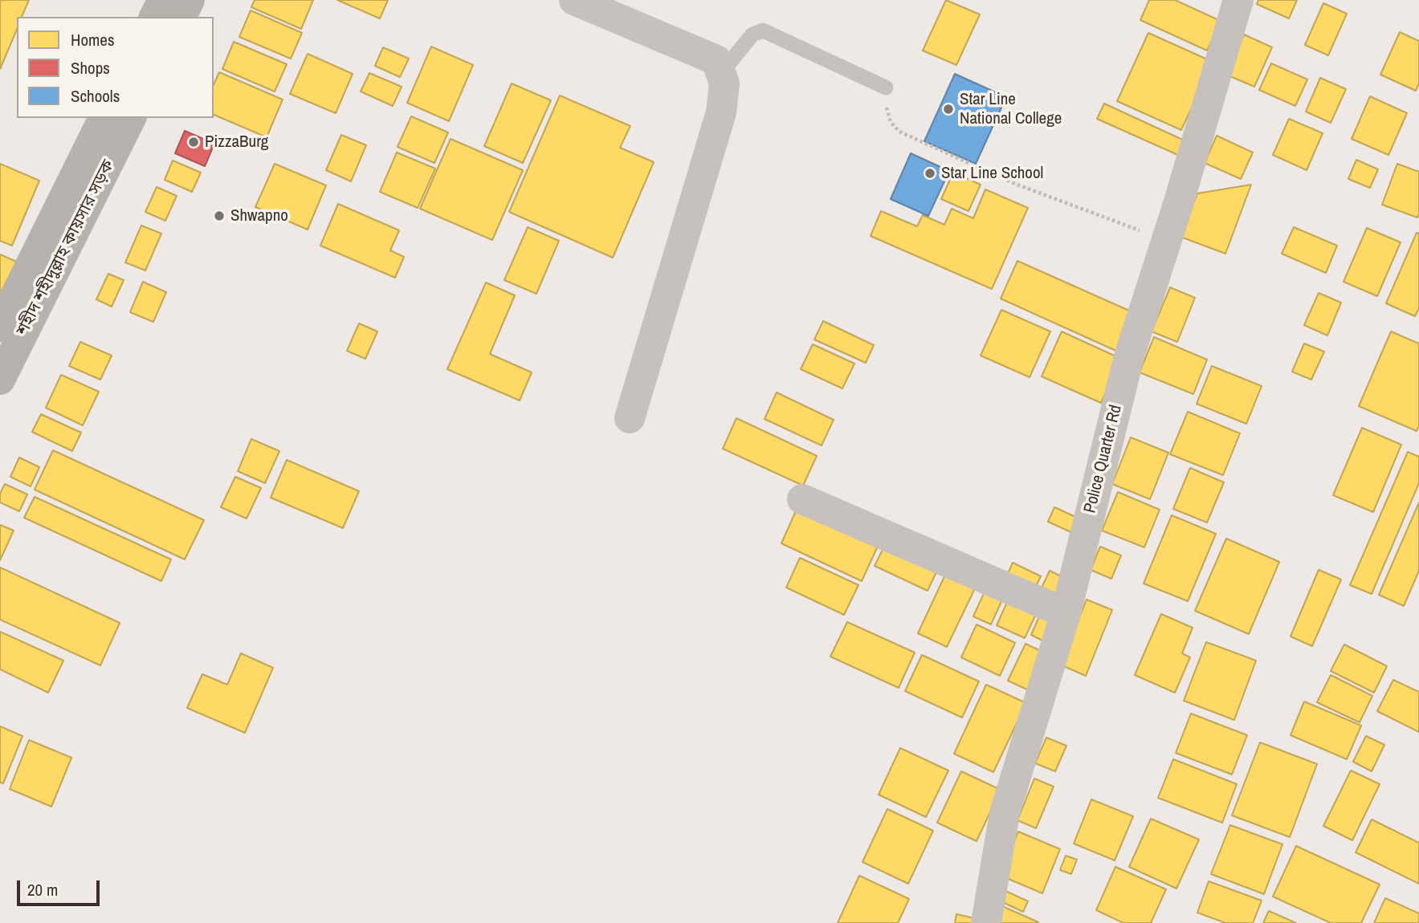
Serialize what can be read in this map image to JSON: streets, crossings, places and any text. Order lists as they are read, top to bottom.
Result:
{
  "streets": {
    "main road": ["শহীদ শহীদুল্লাহ কায়সার সড়ক"],
    "street": ["Police Quarter Rd"]
  },
  "places": [
    "Star Line National College",
    "PizzaBurg",
    "Star Line School",
    "Shwapno"
  ],
  "legend": ["Homes", "Shops", "Schools"],
  "scale_bar": "20 m"
}
